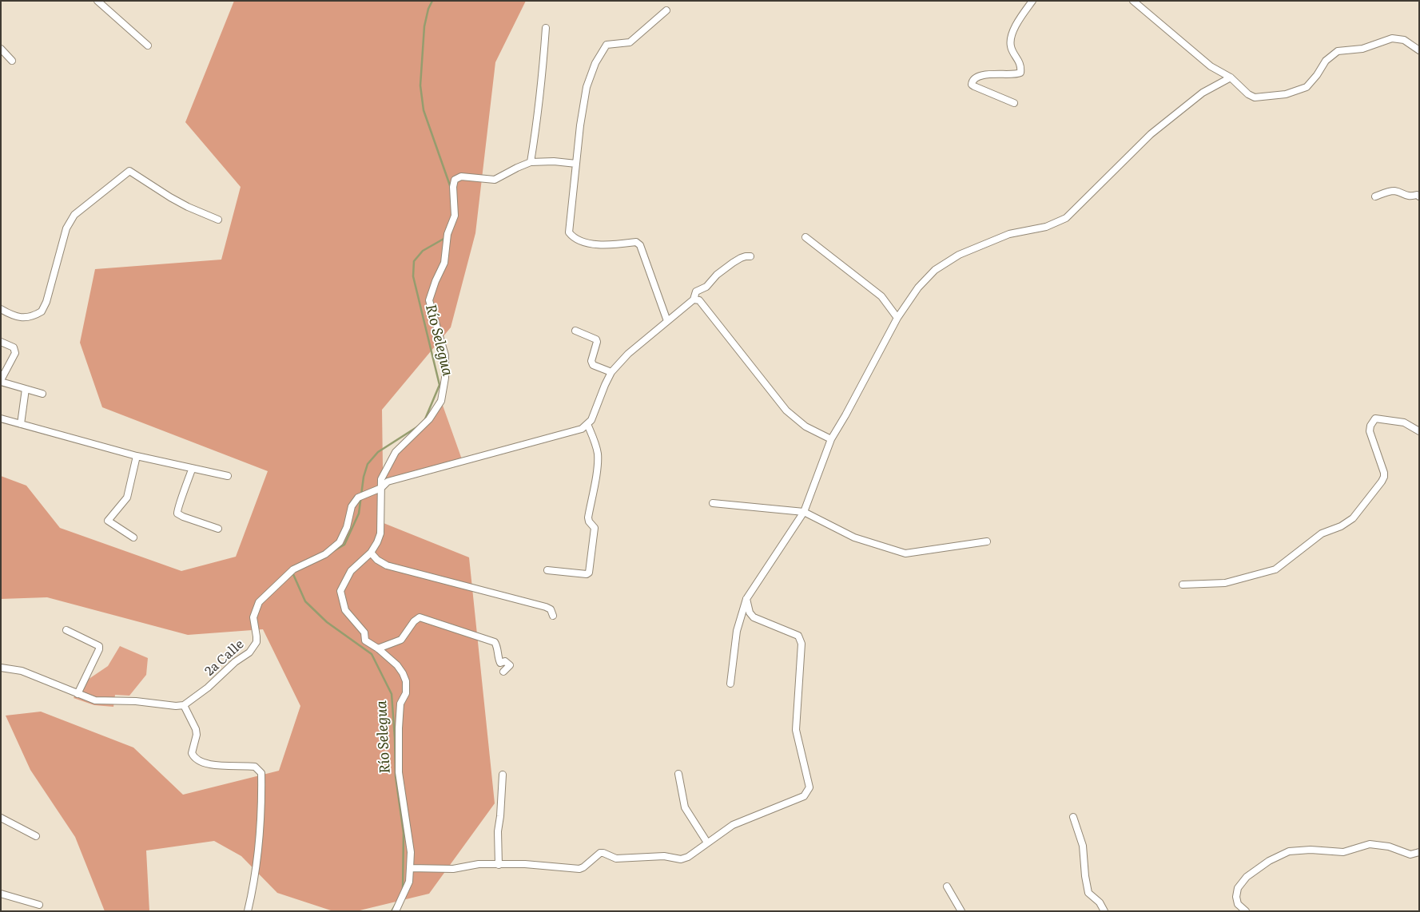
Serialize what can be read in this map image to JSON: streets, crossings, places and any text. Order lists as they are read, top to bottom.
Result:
{
  "streets": {
    "street": ["2a Calle"]
  },
  "water": ["Río Selegua"]
}
